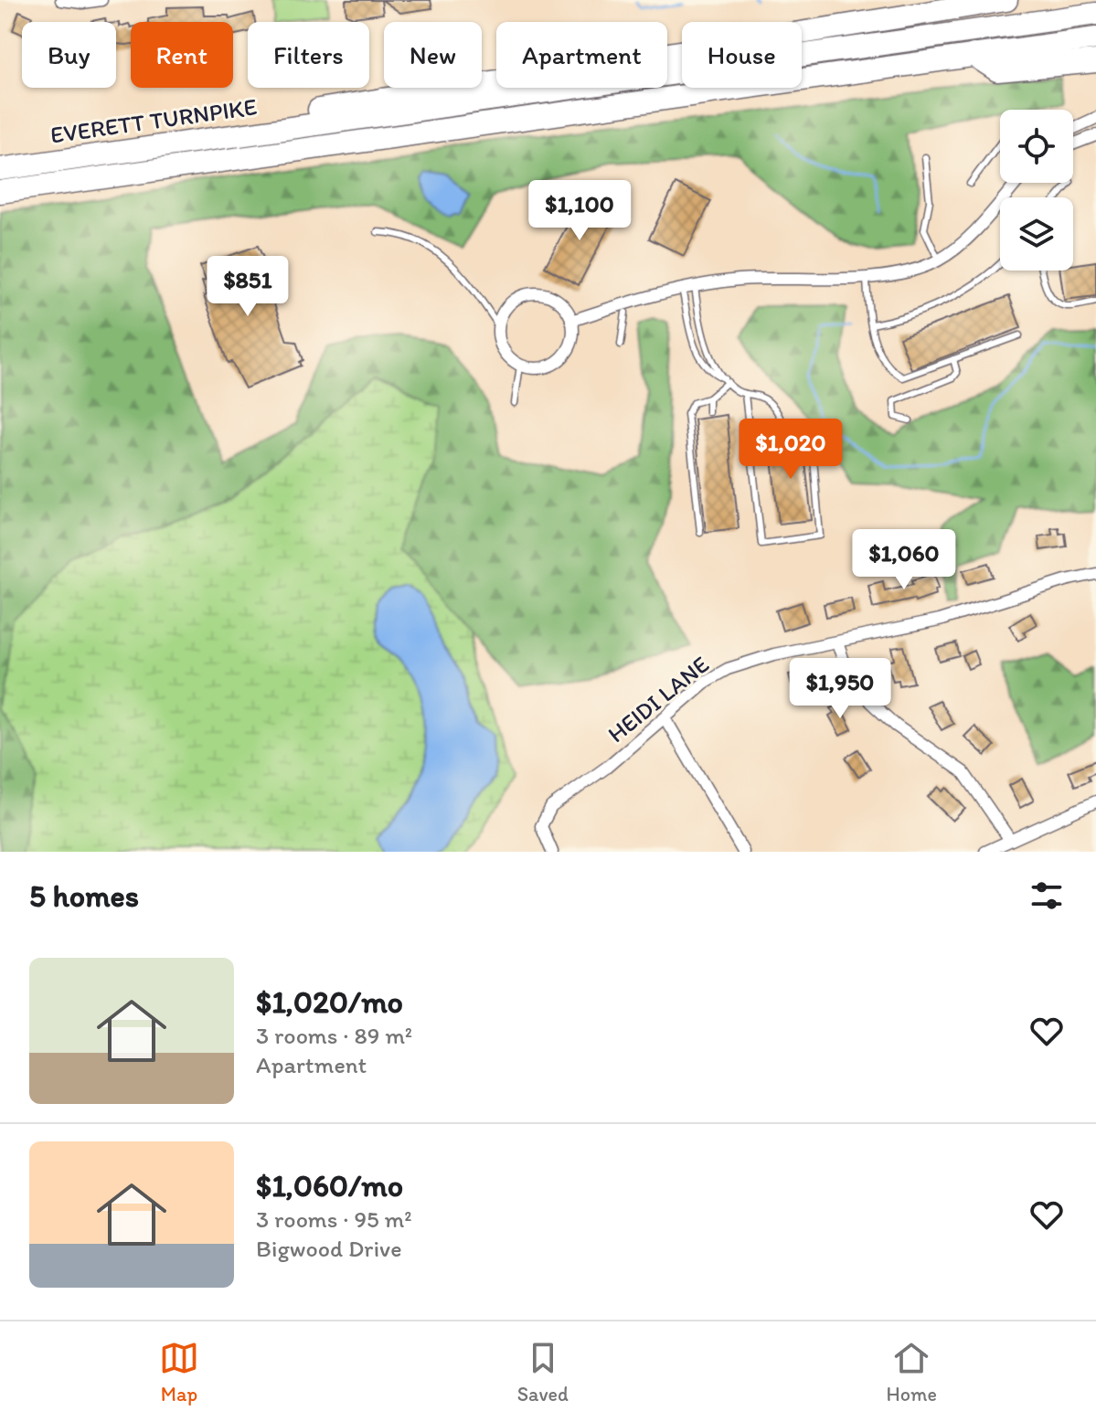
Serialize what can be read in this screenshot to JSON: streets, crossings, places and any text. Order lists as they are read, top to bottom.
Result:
{
  "streets": {
    "highway": ["EVERETT TURNPIKE"],
    "street": ["HEIDI LANE"]
  },
  "page": {
    "chip": [
      "Buy",
      "Rent",
      "Filters",
      "New",
      "Apartment",
      "House"
    ],
    "price": [
      "$1,100",
      "$851",
      "$1,020",
      "$1,060",
      "$1,950"
    ],
    "heading": "5 homes",
    "list": [
      {
        "name": "$1,020/mo",
        "note": "3 rooms · 89 m² · Apartment"
      },
      {
        "name": "$1,060/mo",
        "note": "3 rooms · 95 m² · Bigwood Drive"
      }
    ],
    "tabs": ["Map", "Saved", "Home"]
  }
}
